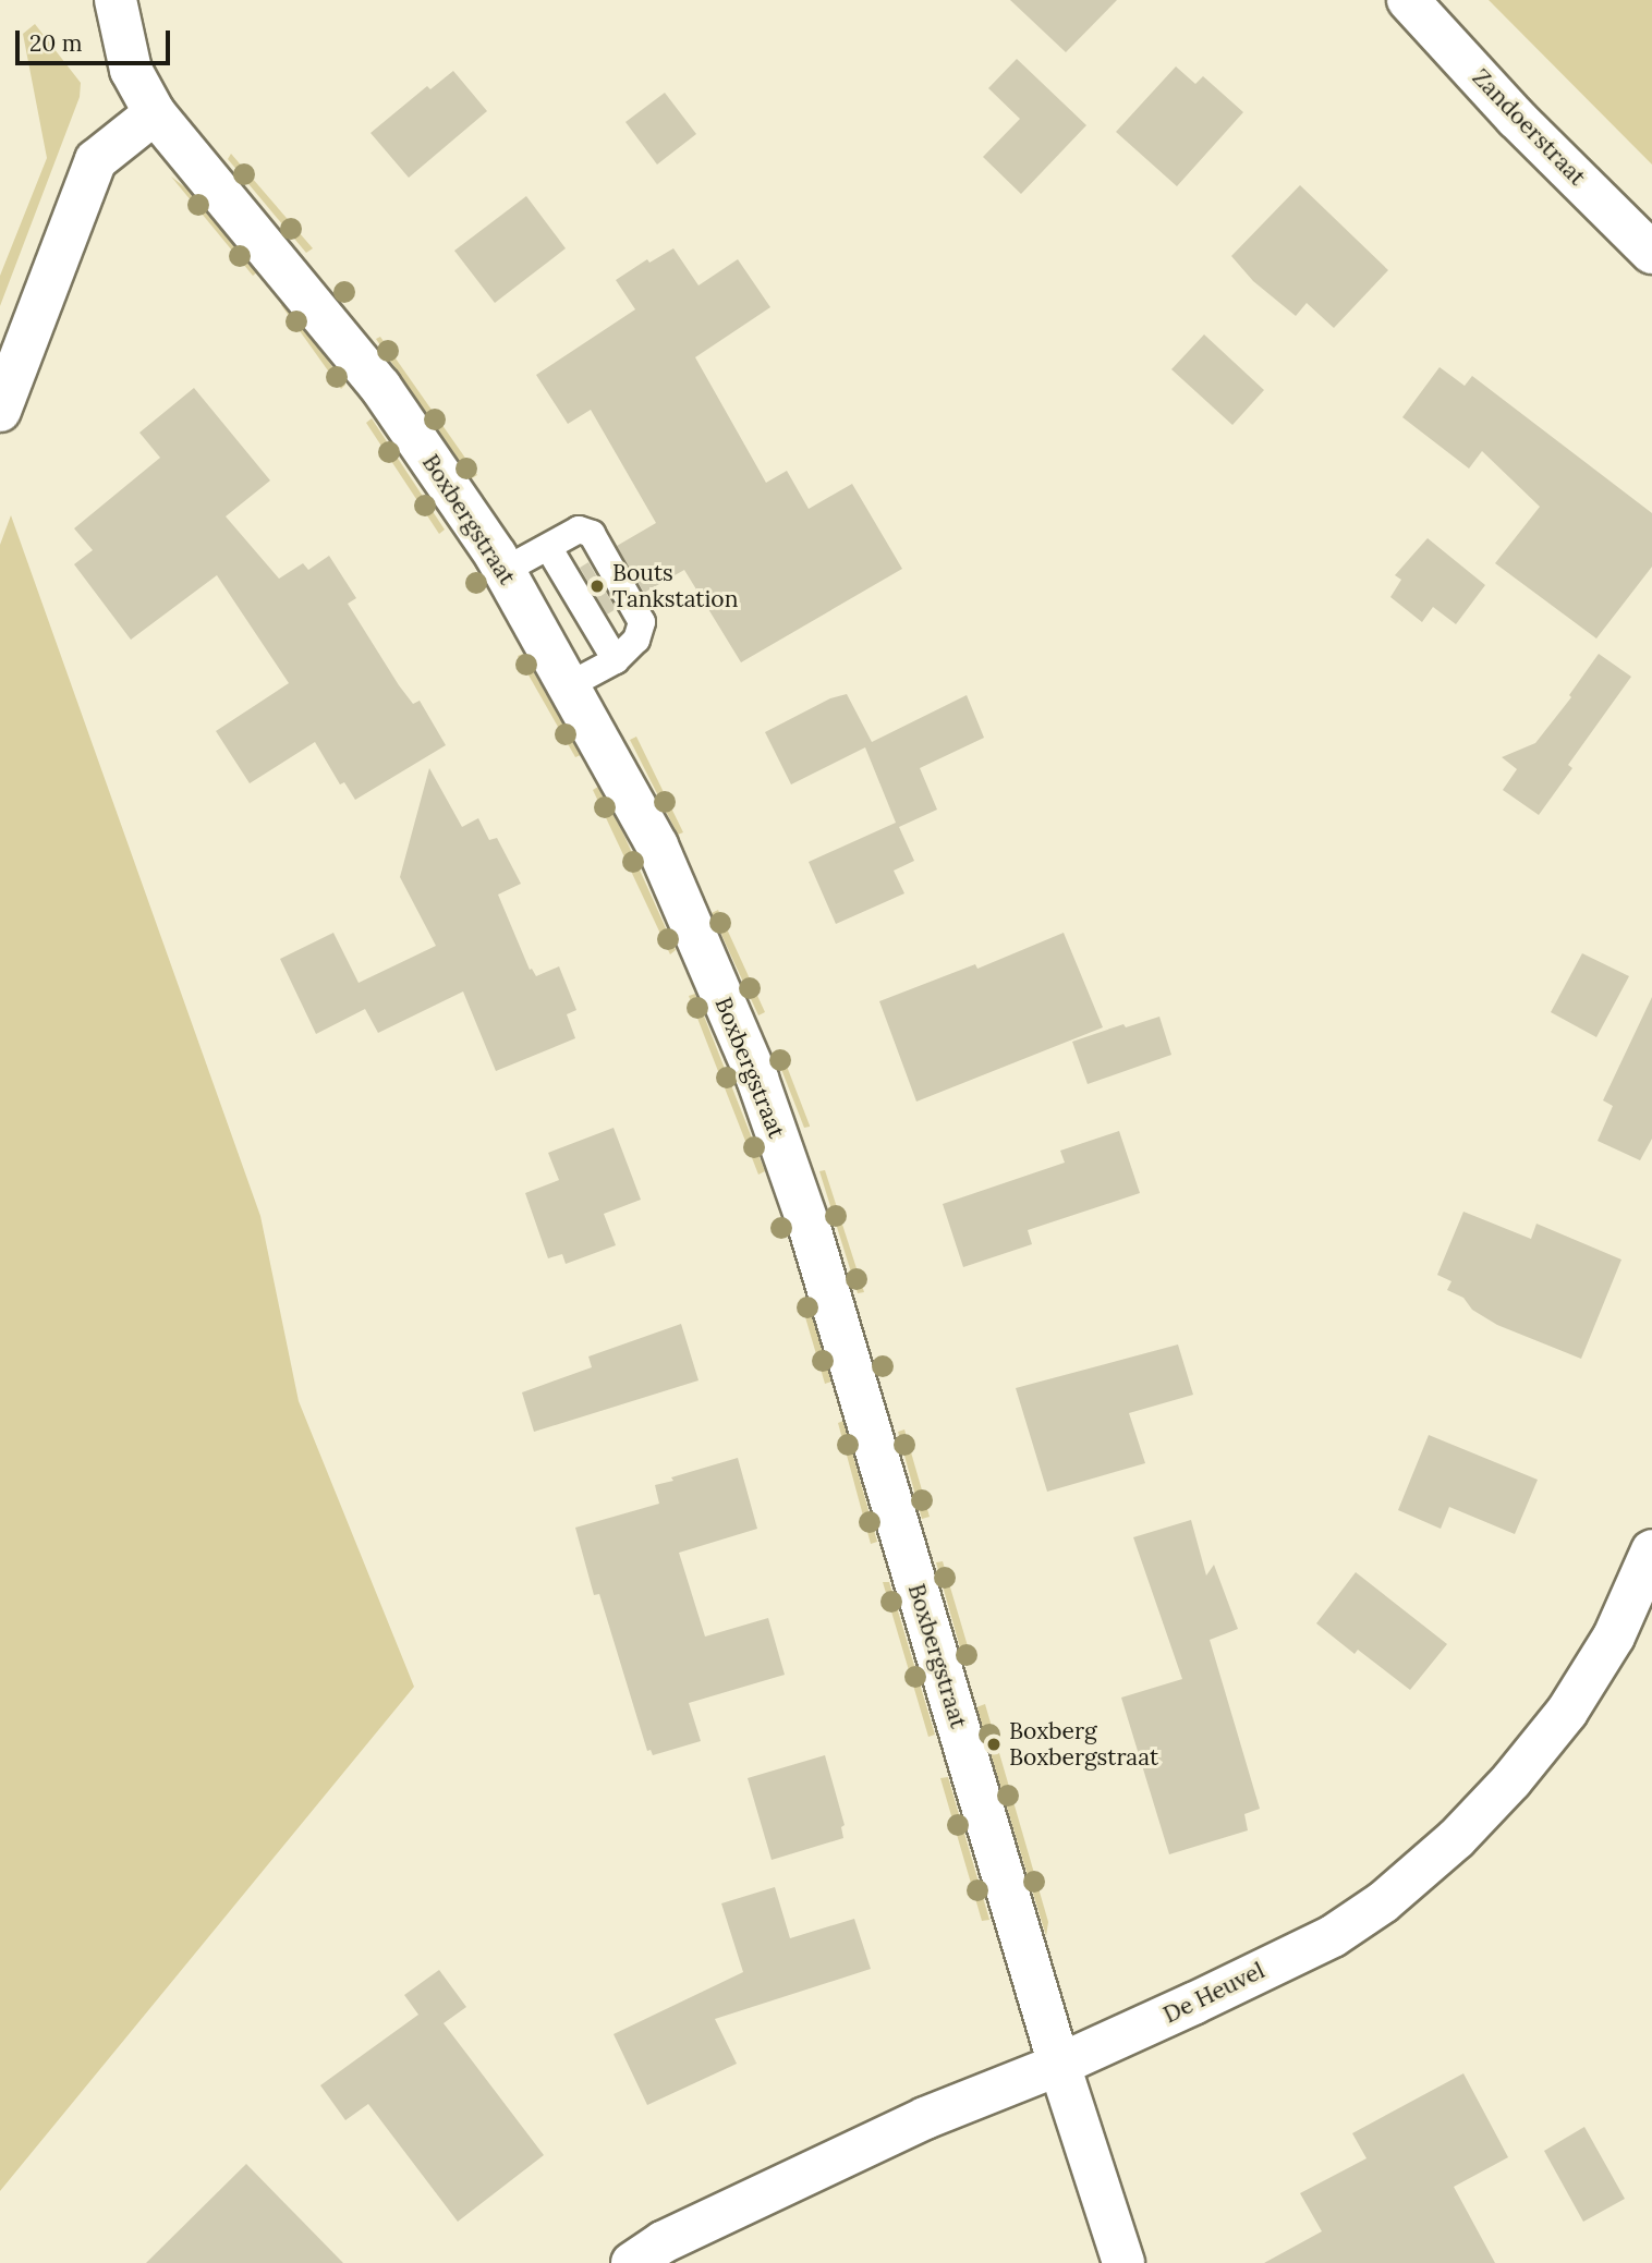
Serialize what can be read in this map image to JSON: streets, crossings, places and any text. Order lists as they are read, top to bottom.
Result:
{
  "streets": {
    "street": ["Zandoerstraat", "Boxbergstraat", "De Heuvel"]
  },
  "crossings": [
    ["Boxbergstraat", "De Heuvel"]
  ],
  "places": ["Bouts Tankstation", "Boxberg Boxbergstraat"],
  "scale_bar": "20 m"
}
